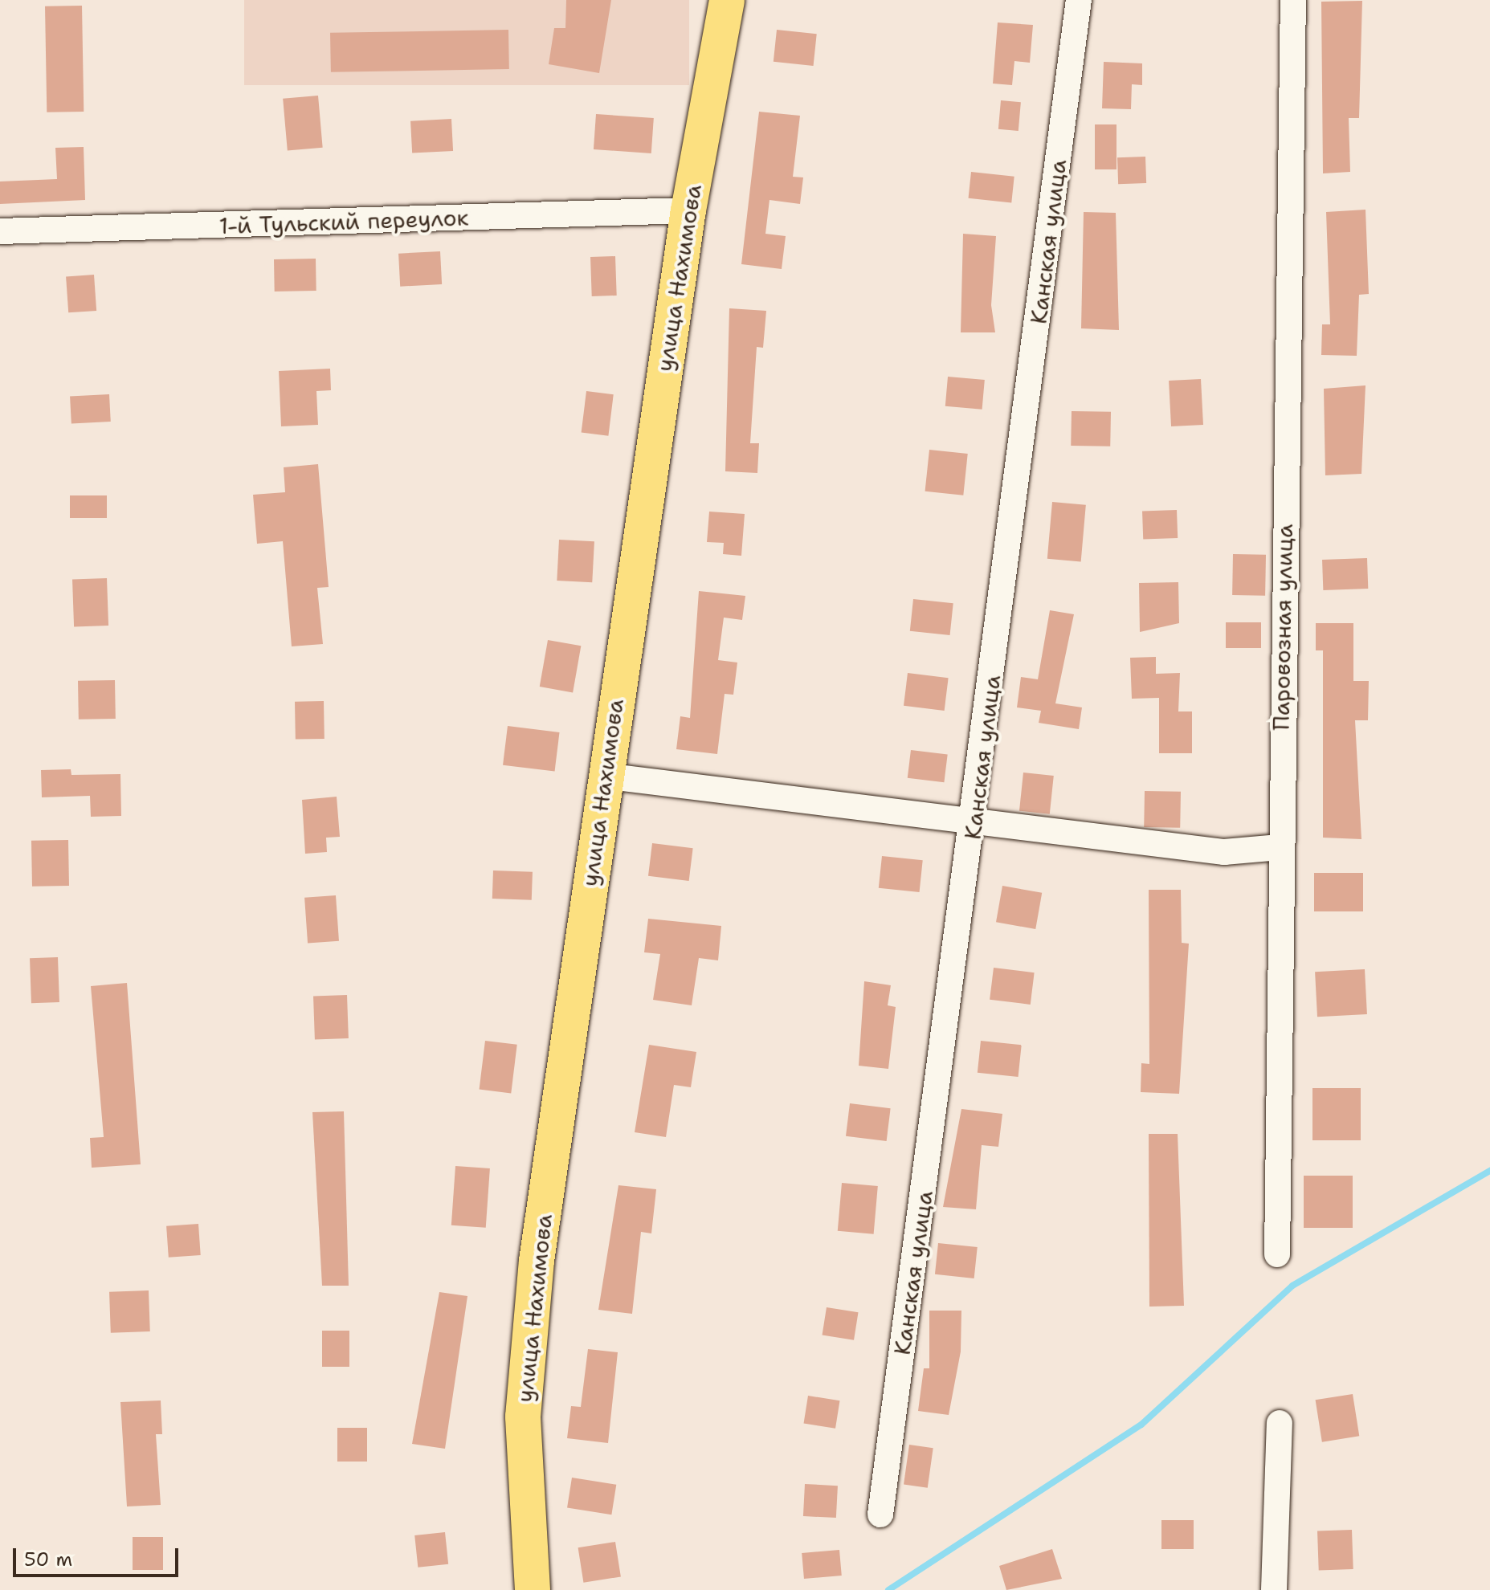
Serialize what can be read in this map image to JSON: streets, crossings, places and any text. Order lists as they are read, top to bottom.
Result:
{
  "streets": {
    "main road": ["улица Нахимова"],
    "street": ["1-й Тульский переулок", "Канская улица", "Паровозная улица"]
  },
  "crossings": [
    ["1-й Тульский переулок", "улица Нахимова"]
  ],
  "scale_bar": "50 m"
}
